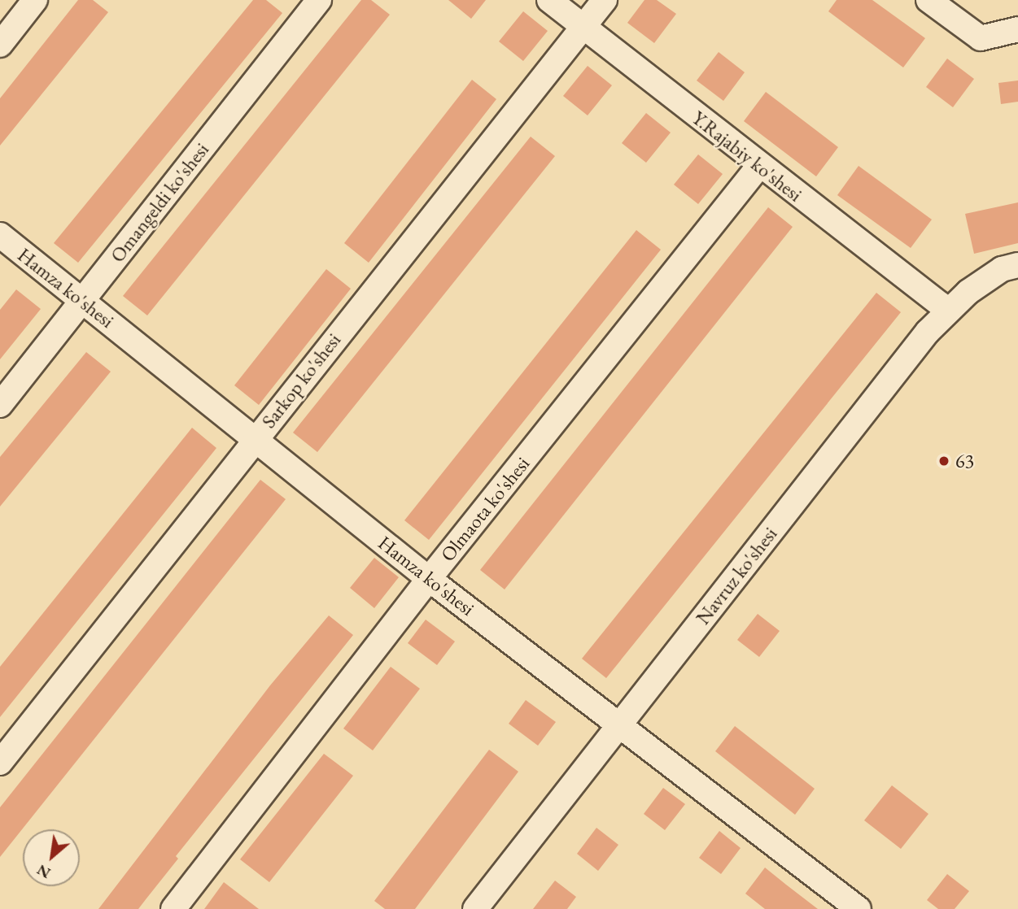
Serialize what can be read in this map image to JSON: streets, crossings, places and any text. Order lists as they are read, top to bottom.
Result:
{
  "streets": {
    "street": [
      "Y.Rajabiy ko'shesi",
      "Omangeldi ko'shesi",
      "Hamza ko'shesi",
      "Sarkop ko'shesi",
      "Olmaota ko'shesi",
      "Navruz ko'shesi"
    ]
  },
  "crossings": [
    ["Y.Rajabiy ko'shesi", "Sarkop ko'shesi"],
    ["Y.Rajabiy ko'shesi", "Olmaota ko'shesi"],
    ["Y.Rajabiy ko'shesi", "Navruz ko'shesi"],
    ["Omangeldi ko'shesi", "Hamza ko'shesi"],
    ["Hamza ko'shesi", "Sarkop ko'shesi"],
    ["Hamza ko'shesi", "Olmaota ko'shesi"],
    ["Hamza ko'shesi", "Navruz ko'shesi"]
  ],
  "places": ["63"],
  "north": "bottom left"
}
